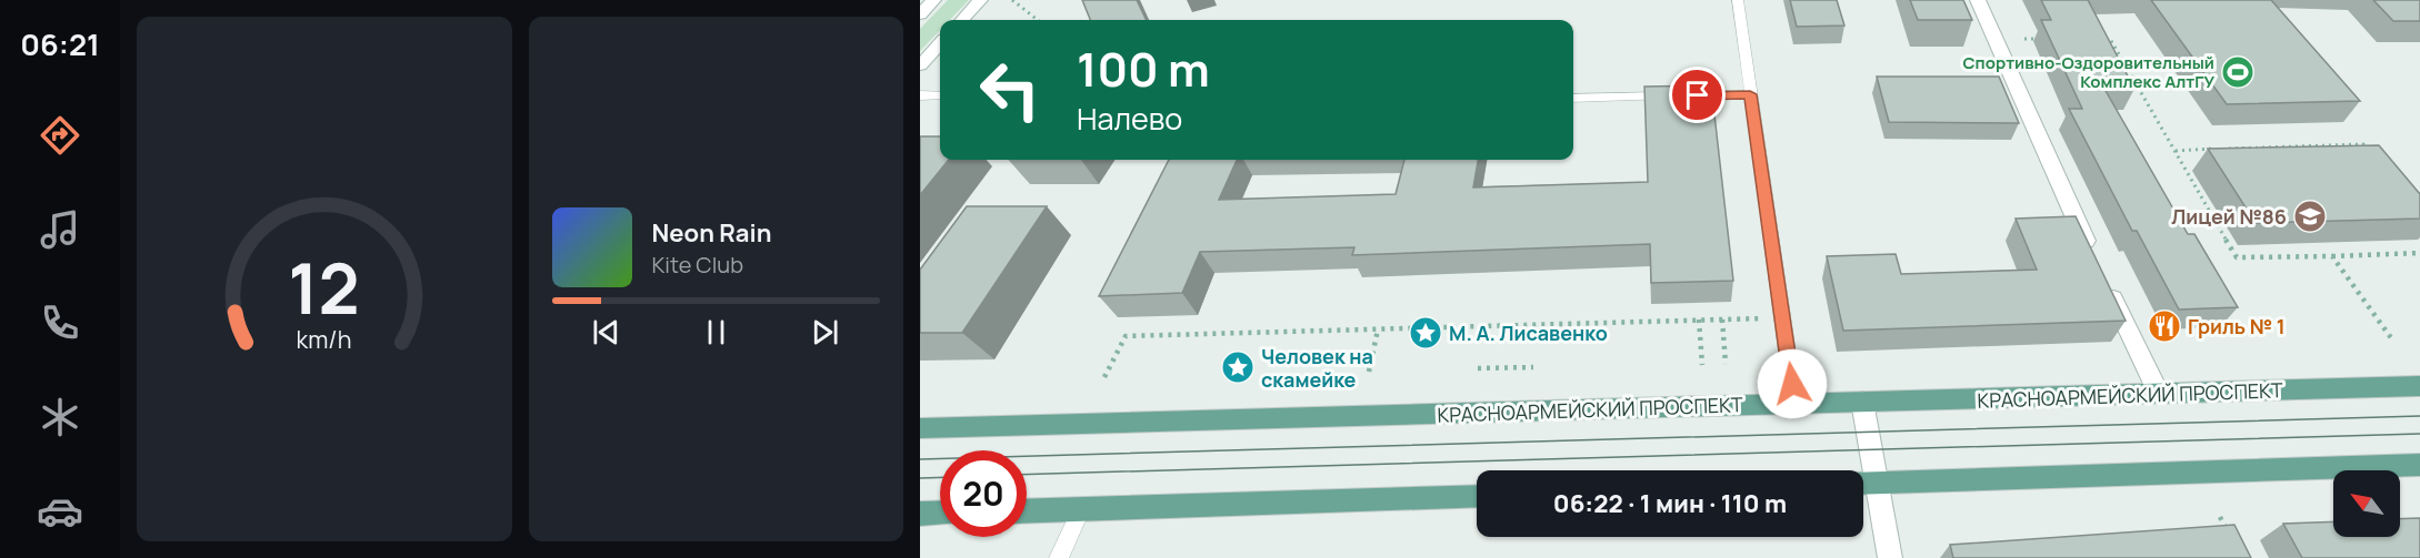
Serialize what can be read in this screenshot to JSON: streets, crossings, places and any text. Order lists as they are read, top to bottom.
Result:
{
  "streets": {
    "main road": ["КРАСНОАРМЕЙСКИЙ ПРОСПЕКТ"]
  },
  "places": {
    "sports": ["Спортивно-Оздоровительный Комплекс АлтГУ"],
    "school or university": ["Лицей №86"],
    "restaurant": ["Гриль № 1"],
    "place": ["М. А. Лисавенко", "Человек на скамейке"]
  },
  "north": "top left",
  "page": {
    "tabs": "06:21",
    "turn": ["100 m", "Налево"],
    "song": ["Neon Rain", "Kite Club"],
    "limit": "20",
    "trip": "06:22 · 1 мин · 110 m",
    "gauge": ["12", "km/h"]
  }
}
